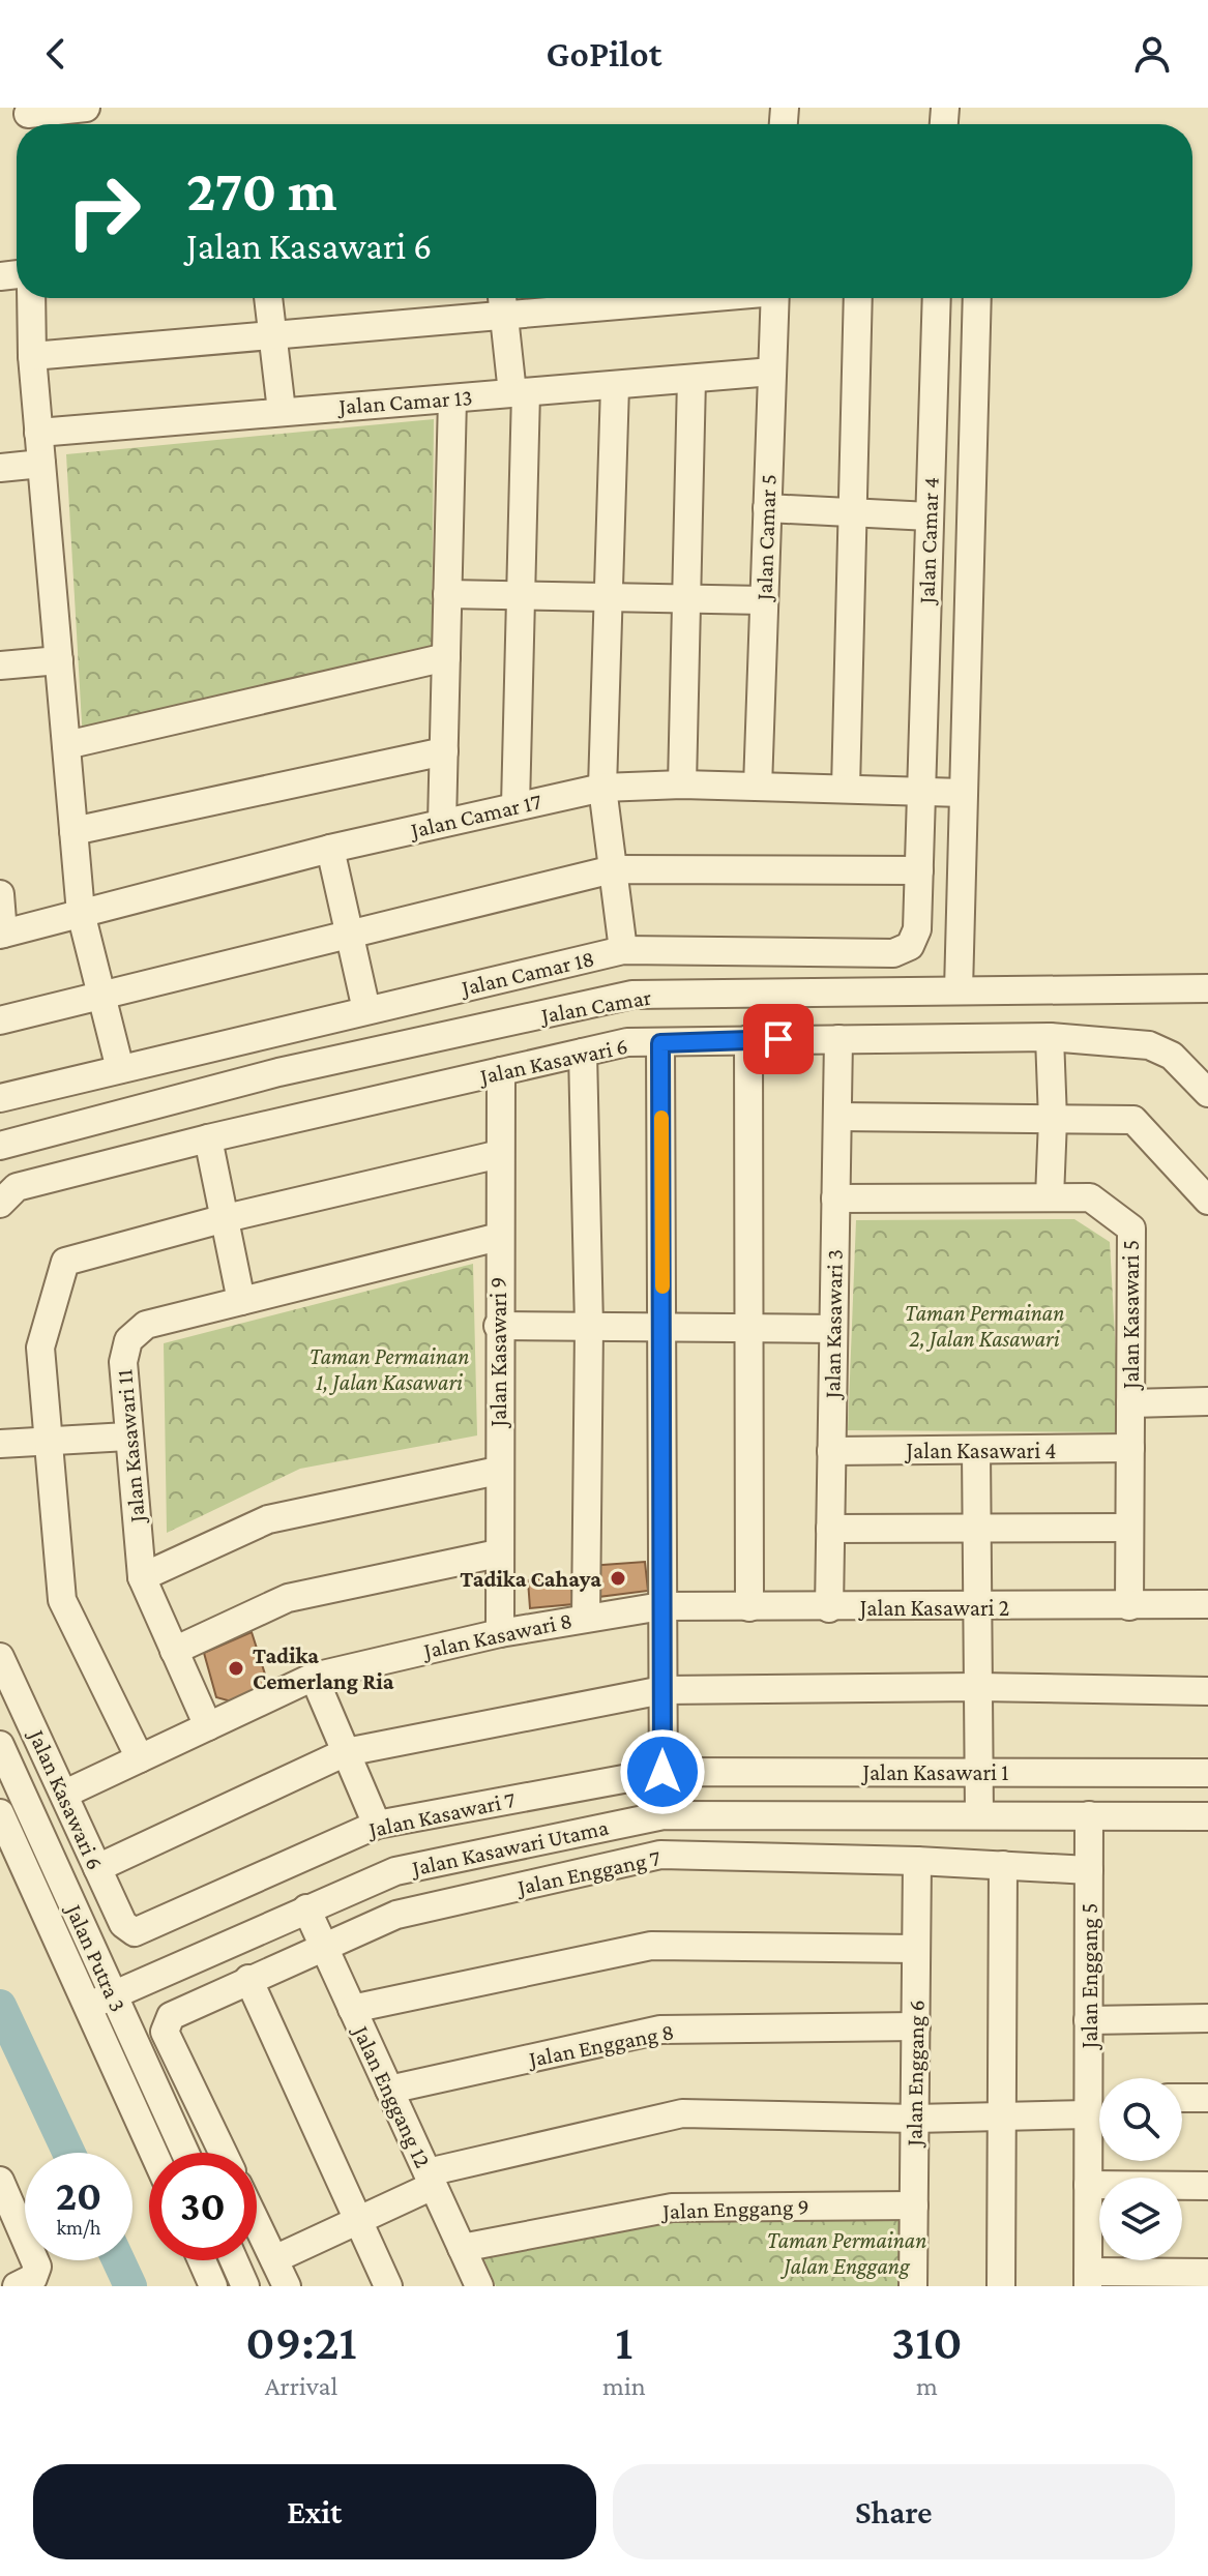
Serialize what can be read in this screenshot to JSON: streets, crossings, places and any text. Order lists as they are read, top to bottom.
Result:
{
  "streets": {
    "street": [
      "Jalan Camar 13",
      "Jalan Camar 5",
      "Jalan Camar 4",
      "Jalan Camar 17",
      "Jalan Camar 18",
      "Jalan Camar",
      "Jalan Kasawari 6",
      "Jalan Kasawari 5",
      "Jalan Kasawari 3",
      "Jalan Kasawari 9",
      "Jalan Kasawari 11",
      "Jalan Kasawari 4",
      "Jalan Kasawari 2",
      "Jalan Kasawari 8",
      "Jalan Kasawari 1",
      "Jalan Kasawari 7",
      "Jalan Kasawari Utama",
      "Jalan Enggang 7",
      "Jalan Putra 3",
      "Jalan Enggang 5",
      "Jalan Enggang 8",
      "Jalan Enggang 6",
      "Jalan Enggang 12",
      "Jalan Enggang 9"
    ]
  },
  "crossings": [
    ["Jalan Camar 13", "Jalan Camar 5"],
    ["Jalan Camar 5", "Jalan Camar 17"],
    ["Jalan Camar 4", "Jalan Camar 17"],
    ["Jalan Camar 4", "Jalan Camar 18"],
    ["Jalan Camar 17", "Jalan Camar 18"],
    ["Jalan Kasawari 6", "Jalan Kasawari 3"],
    ["Jalan Kasawari 6", "Jalan Kasawari 9"],
    ["Jalan Kasawari 6", "Jalan Kasawari 8"],
    ["Jalan Kasawari 6", "Jalan Kasawari 7"],
    ["Jalan Kasawari 5", "Jalan Kasawari 3"],
    ["Jalan Kasawari 5", "Jalan Kasawari 4"],
    ["Jalan Kasawari 5", "Jalan Kasawari 2"],
    ["Jalan Kasawari 3", "Jalan Kasawari 4"],
    ["Jalan Kasawari 3", "Jalan Kasawari 2"],
    ["Jalan Kasawari 9", "Jalan Kasawari 11"],
    ["Jalan Kasawari 9", "Jalan Kasawari 8"],
    ["Jalan Kasawari 11", "Jalan Kasawari 8"],
    ["Jalan Kasawari 2", "Jalan Kasawari 8"],
    ["Jalan Kasawari 1", "Jalan Kasawari 7"],
    ["Jalan Kasawari Utama", "Jalan Putra 3"],
    ["Jalan Kasawari Utama", "Jalan Enggang 5"],
    ["Jalan Kasawari Utama", "Jalan Enggang 12"],
    ["Jalan Enggang 7", "Jalan Enggang 5"],
    ["Jalan Enggang 7", "Jalan Enggang 6"],
    ["Jalan Enggang 7", "Jalan Enggang 12"],
    ["Jalan Enggang 8", "Jalan Enggang 6"],
    ["Jalan Enggang 8", "Jalan Enggang 12"],
    ["Jalan Enggang 6", "Jalan Enggang 9"],
    ["Jalan Enggang 12", "Jalan Enggang 9"]
  ],
  "parks": ["Taman Permainan 2, Jalan Kasawari", "Taman Permainan 1, Jalan Kasawari", "Taman Permainan Jalan Enggang"],
  "places": ["Tadika Cahaya", "Tadika Cemerlang Ria"],
  "page": {
    "header": "GoPilot",
    "turn": ["270 m", "Jalan Kasawari 6"],
    "speed": "20 km/h",
    "limit": "30",
    "eta": [
      "09:21",
      "Arrival",
      "1",
      "min",
      "310",
      "m"
    ],
    "buttons": ["Exit", "Share"]
  }
}
